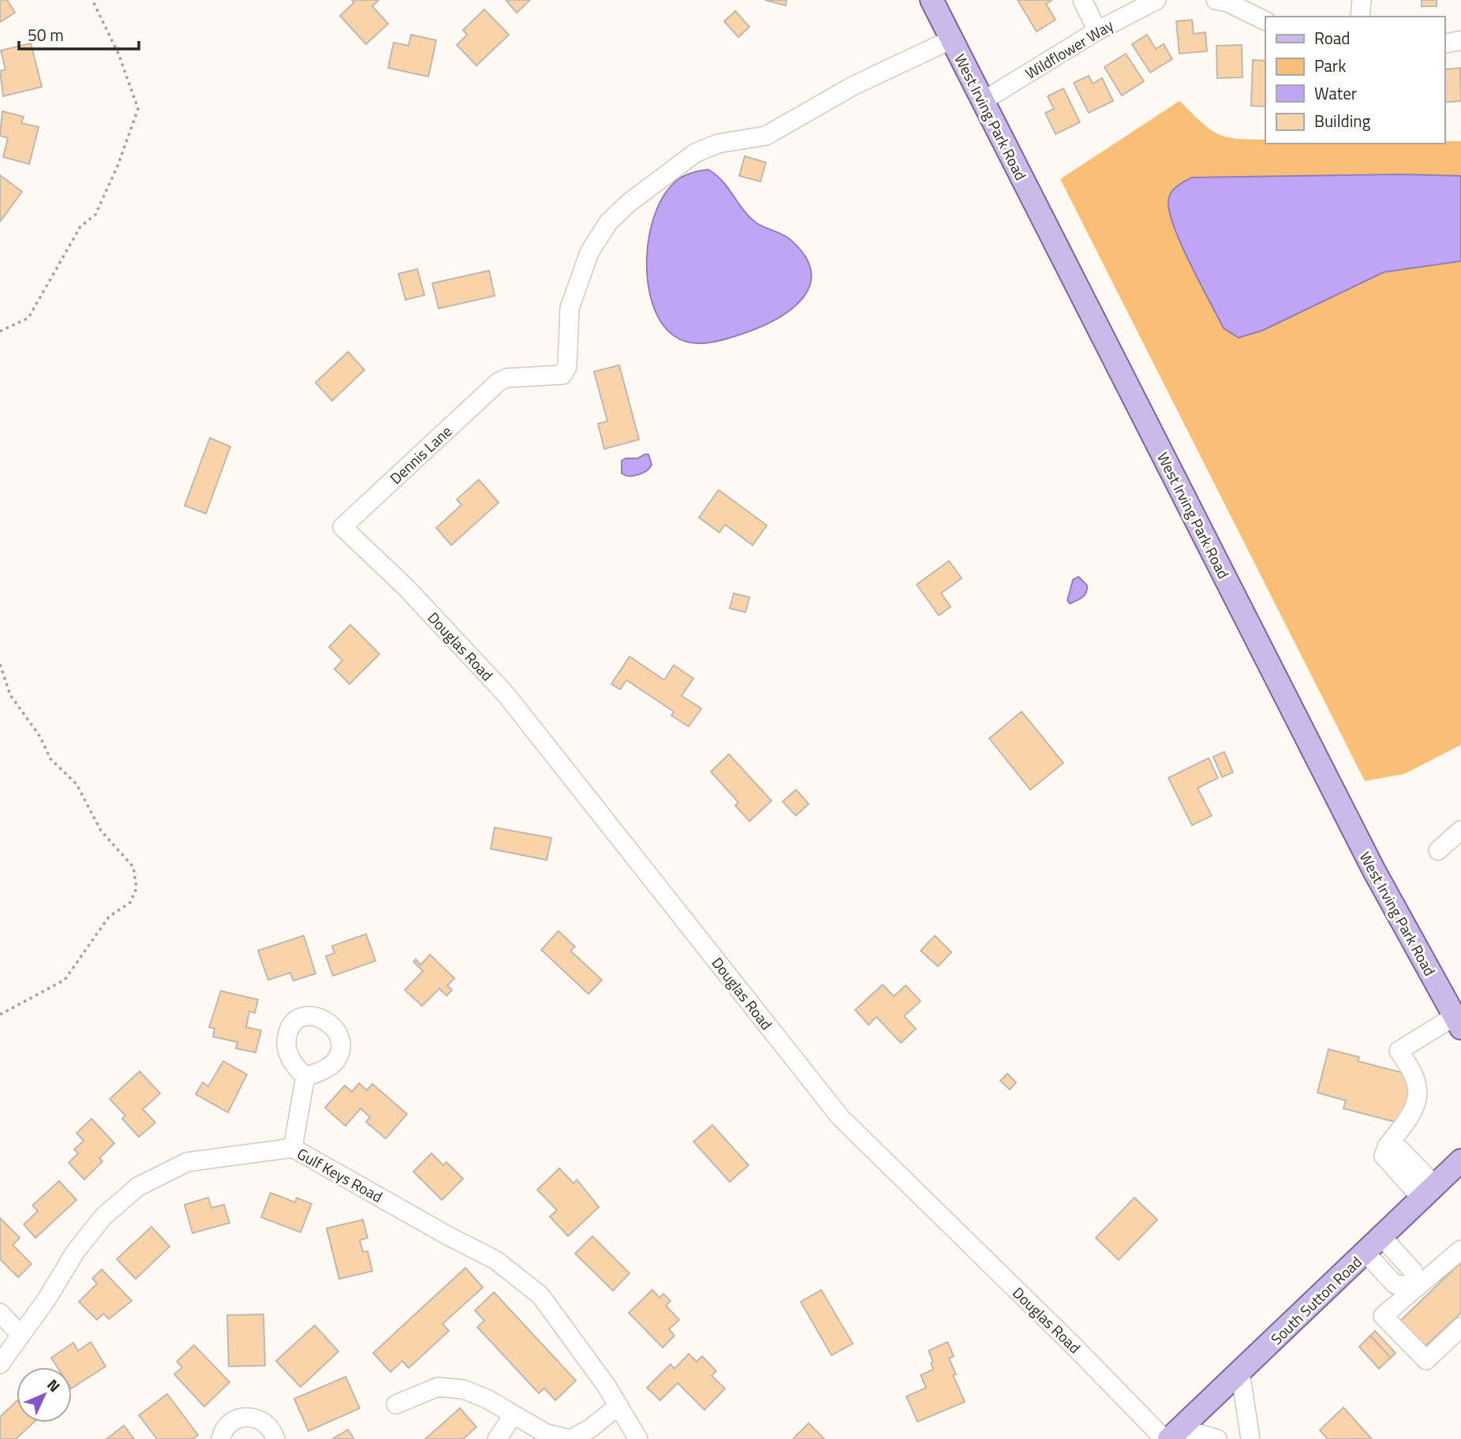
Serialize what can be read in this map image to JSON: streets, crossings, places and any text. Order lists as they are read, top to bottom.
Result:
{
  "streets": {
    "main road": ["West Irving Park Road", "South Sutton Road"],
    "street": [
      "Wildflower Way",
      "Dennis Lane",
      "Douglas Road",
      "Gulf Keys Road"
    ]
  },
  "crossings": [
    ["Wildflower Way", "West Irving Park Road"],
    ["West Irving Park Road", "Dennis Lane"],
    ["Dennis Lane", "Douglas Road"],
    ["Douglas Road", "South Sutton Road"]
  ],
  "legend": [
    "Road",
    "Park",
    "Water",
    "Building"
  ],
  "scale_bar": "50 m",
  "north": "top right"
}
